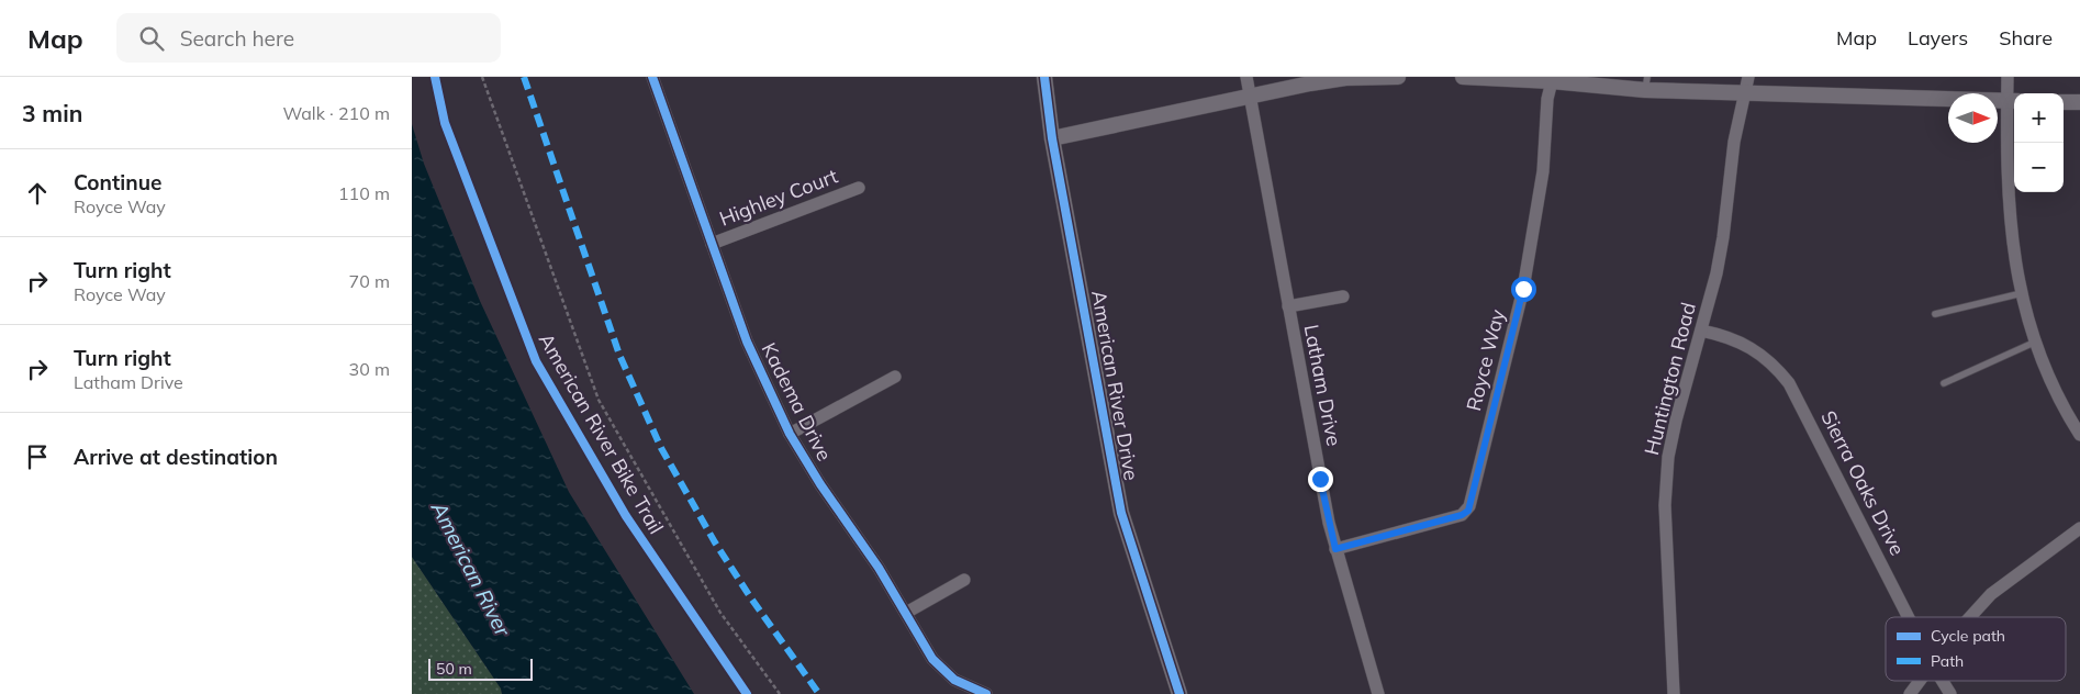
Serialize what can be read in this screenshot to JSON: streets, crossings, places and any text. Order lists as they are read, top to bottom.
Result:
{
  "streets": {
    "street": [
      "Highley Court",
      "Royce Way",
      "Huntington Road",
      "American River Drive",
      "Latham Drive",
      "Kadema Drive",
      "Sierra Oaks Drive"
    ],
    "cycle path": ["American River Bike Trail"]
  },
  "crossings": [
    ["Highley Court", "Kadema Drive"],
    ["Royce Way", "Latham Drive"],
    ["Huntington Road", "Sierra Oaks Drive"]
  ],
  "water": ["American River"],
  "legend": ["Cycle path", "Path"],
  "scale_bar": "50 m",
  "north": "right",
  "page": {
    "header": "Map",
    "search": "Search here",
    "nav": ["Map", "Layers", "Share"],
    "heading": ["3 min", "Walk · 210 m"],
    "map_buttons": ["+", "−"],
    "list": [
      ["Continue", "Royce Way", "110 m"],
      ["Turn right", "Royce Way", "70 m"],
      ["Turn right", "Latham Drive", "30 m"],
      "Arrive at destination"
    ],
    "scale": "50 m"
  }
}
